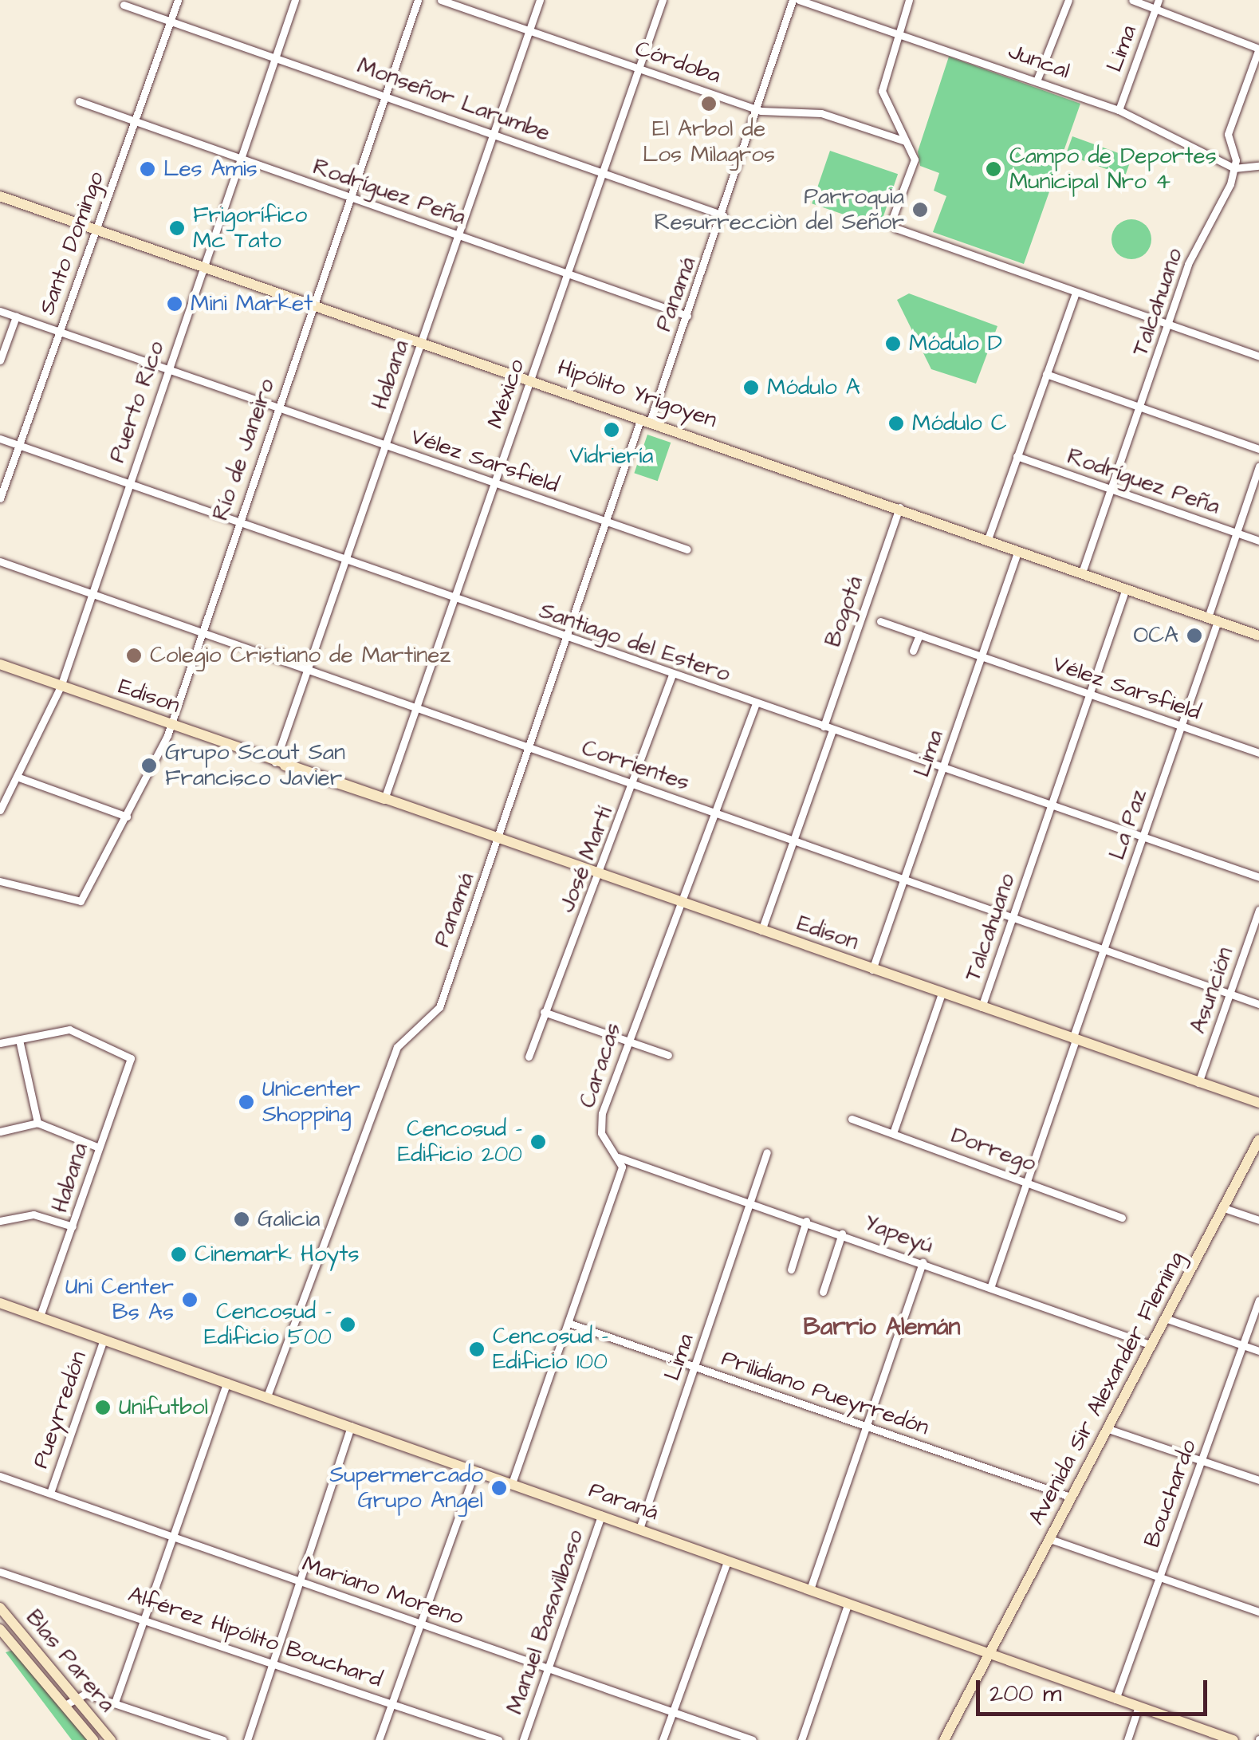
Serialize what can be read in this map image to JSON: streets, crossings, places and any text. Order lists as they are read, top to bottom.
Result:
{
  "streets": {
    "street": [
      "Lima",
      "Juncal",
      "Córdoba",
      "Monseñor Larumbe",
      "Rodríguez Peña",
      "Santo Domingo",
      "Panamá",
      "Talcahuano",
      "Habana",
      "México",
      "Hipólito Yrigoyen",
      "Puerto Rico",
      "Río de Janeiro",
      "Vélez Sarsfield",
      "Bogotá",
      "Santiago del Estero",
      "Edison",
      "Corrientes",
      "La Paz",
      "José Martí",
      "Asunción",
      "Caracas",
      "Dorrego",
      "Yapeyú",
      "Avenida Sir Alexander Fleming",
      "Prilidiano Pueyrredón",
      "Pueyrredón",
      "Bouchardo",
      "Paraná",
      "Mariano Moreno",
      "Manuel Basavilbaso",
      "Alférez Hipólito Bouchard",
      "Blas Parera"
    ]
  },
  "crossings": [
    ["Lima", "Juncal"],
    ["Lima", "Hipólito Yrigoyen"],
    ["Lima", "Vélez Sarsfield"],
    ["Lima", "Santiago del Estero"],
    ["Lima", "Edison"],
    ["Lima", "Corrientes"],
    ["Lima", "Yapeyú"],
    ["Lima", "Prilidiano Pueyrredón"],
    ["Lima", "Paraná"],
    ["Juncal", "Talcahuano"],
    ["Córdoba", "Panamá"],
    ["Córdoba", "Habana"],
    ["Córdoba", "México"],
    ["Monseñor Larumbe", "Santo Domingo"],
    ["Monseñor Larumbe", "Panamá"],
    ["Monseñor Larumbe", "Habana"],
    ["Monseñor Larumbe", "México"],
    ["Monseñor Larumbe", "Puerto Rico"],
    ["Monseñor Larumbe", "Río de Janeiro"],
    ["Rodríguez Peña", "Santo Domingo"],
    ["Rodríguez Peña", "Panamá"],
    ["Rodríguez Peña", "Talcahuano"],
    ["Rodríguez Peña", "Habana"],
    ["Rodríguez Peña", "México"],
    ["Rodríguez Peña", "Puerto Rico"],
    ["Rodríguez Peña", "Río de Janeiro"],
    ["Rodríguez Peña", "La Paz"],
    ["Santo Domingo", "Hipólito Yrigoyen"],
    ["Santo Domingo", "Vélez Sarsfield"],
    ["Santo Domingo", "Santiago del Estero"],
    ["Panamá", "Hipólito Yrigoyen"],
    ["Panamá", "Vélez Sarsfield"],
    ["Panamá", "Santiago del Estero"],
    ["Panamá", "Edison"],
    ["Panamá", "Corrientes"],
    ["Panamá", "Paraná"],
    ["Talcahuano", "Hipólito Yrigoyen"],
    ["Talcahuano", "Vélez Sarsfield"],
    ["Talcahuano", "Santiago del Estero"],
    ["Talcahuano", "Edison"],
    ["Talcahuano", "Corrientes"],
    ["Talcahuano", "Dorrego"],
    ["Habana", "Hipólito Yrigoyen"],
    ["Habana", "Vélez Sarsfield"],
    ["Habana", "Santiago del Estero"],
    ["Habana", "Edison"],
    ["Habana", "Corrientes"],
    ["Habana", "Paraná"],
    ["México", "Hipólito Yrigoyen"],
    ["México", "Vélez Sarsfield"],
    ["México", "Santiago del Estero"],
    ["México", "Edison"],
    ["México", "Corrientes"],
    ["Hipólito Yrigoyen", "Puerto Rico"],
    ["Hipólito Yrigoyen", "Río de Janeiro"],
    ["Hipólito Yrigoyen", "Bogotá"],
    ["Hipólito Yrigoyen", "La Paz"],
    ["Puerto Rico", "Vélez Sarsfield"],
    ["Puerto Rico", "Santiago del Estero"],
    ["Puerto Rico", "Edison"],
    ["Puerto Rico", "Corrientes"],
    ["Río de Janeiro", "Vélez Sarsfield"],
    ["Río de Janeiro", "Santiago del Estero"],
    ["Río de Janeiro", "Edison"],
    ["Río de Janeiro", "Corrientes"],
    ["Vélez Sarsfield", "La Paz"],
    ["Bogotá", "Santiago del Estero"],
    ["Bogotá", "Edison"],
    ["Bogotá", "Corrientes"],
    ["Santiago del Estero", "La Paz"],
    ["Santiago del Estero", "José Martí"],
    ["Santiago del Estero", "Caracas"],
    ["Edison", "La Paz"],
    ["Edison", "José Martí"],
    ["Edison", "Asunción"],
    ["Edison", "Caracas"],
    ["Corrientes", "La Paz"],
    ["Corrientes", "José Martí"],
    ["Corrientes", "Asunción"],
    ["Corrientes", "Caracas"],
    ["La Paz", "Dorrego"],
    ["La Paz", "Yapeyú"],
    ["Caracas", "Yapeyú"],
    ["Yapeyú", "Avenida Sir Alexander Fleming"],
    ["Avenida Sir Alexander Fleming", "Prilidiano Pueyrredón"],
    ["Avenida Sir Alexander Fleming", "Paraná"],
    ["Pueyrredón", "Paraná"],
    ["Pueyrredón", "Mariano Moreno"],
    ["Bouchardo", "Paraná"],
    ["Paraná", "Manuel Basavilbaso"],
    ["Mariano Moreno", "Manuel Basavilbaso"]
  ],
  "districts": ["Barrio Alemán"],
  "places": [
    "El Arbol de Los Milagros",
    "Les Amis",
    "Campo de Deportes Municipal Nro 4",
    "Parroquia Resurrecciòn del Señor",
    "Frigorífico Mc Tato",
    "Mini Market",
    "Módulo D",
    "Módulo A",
    "Módulo C",
    "Vidriería",
    "OCA",
    "Colegio Cristiano de Martinez",
    "Grupo Scout San Francisco Javier",
    "Unicenter Shopping",
    "Cencosud - Edificio 200",
    "Galicia",
    "Cinemark Hoyts",
    "Uni Center Bs As",
    "Cencosud - Edificio 500",
    "Cencosud - Edificio 100",
    "Unifutbol",
    "Supermercado Grupo Angel"
  ],
  "scale_bar": "200 m"
}
